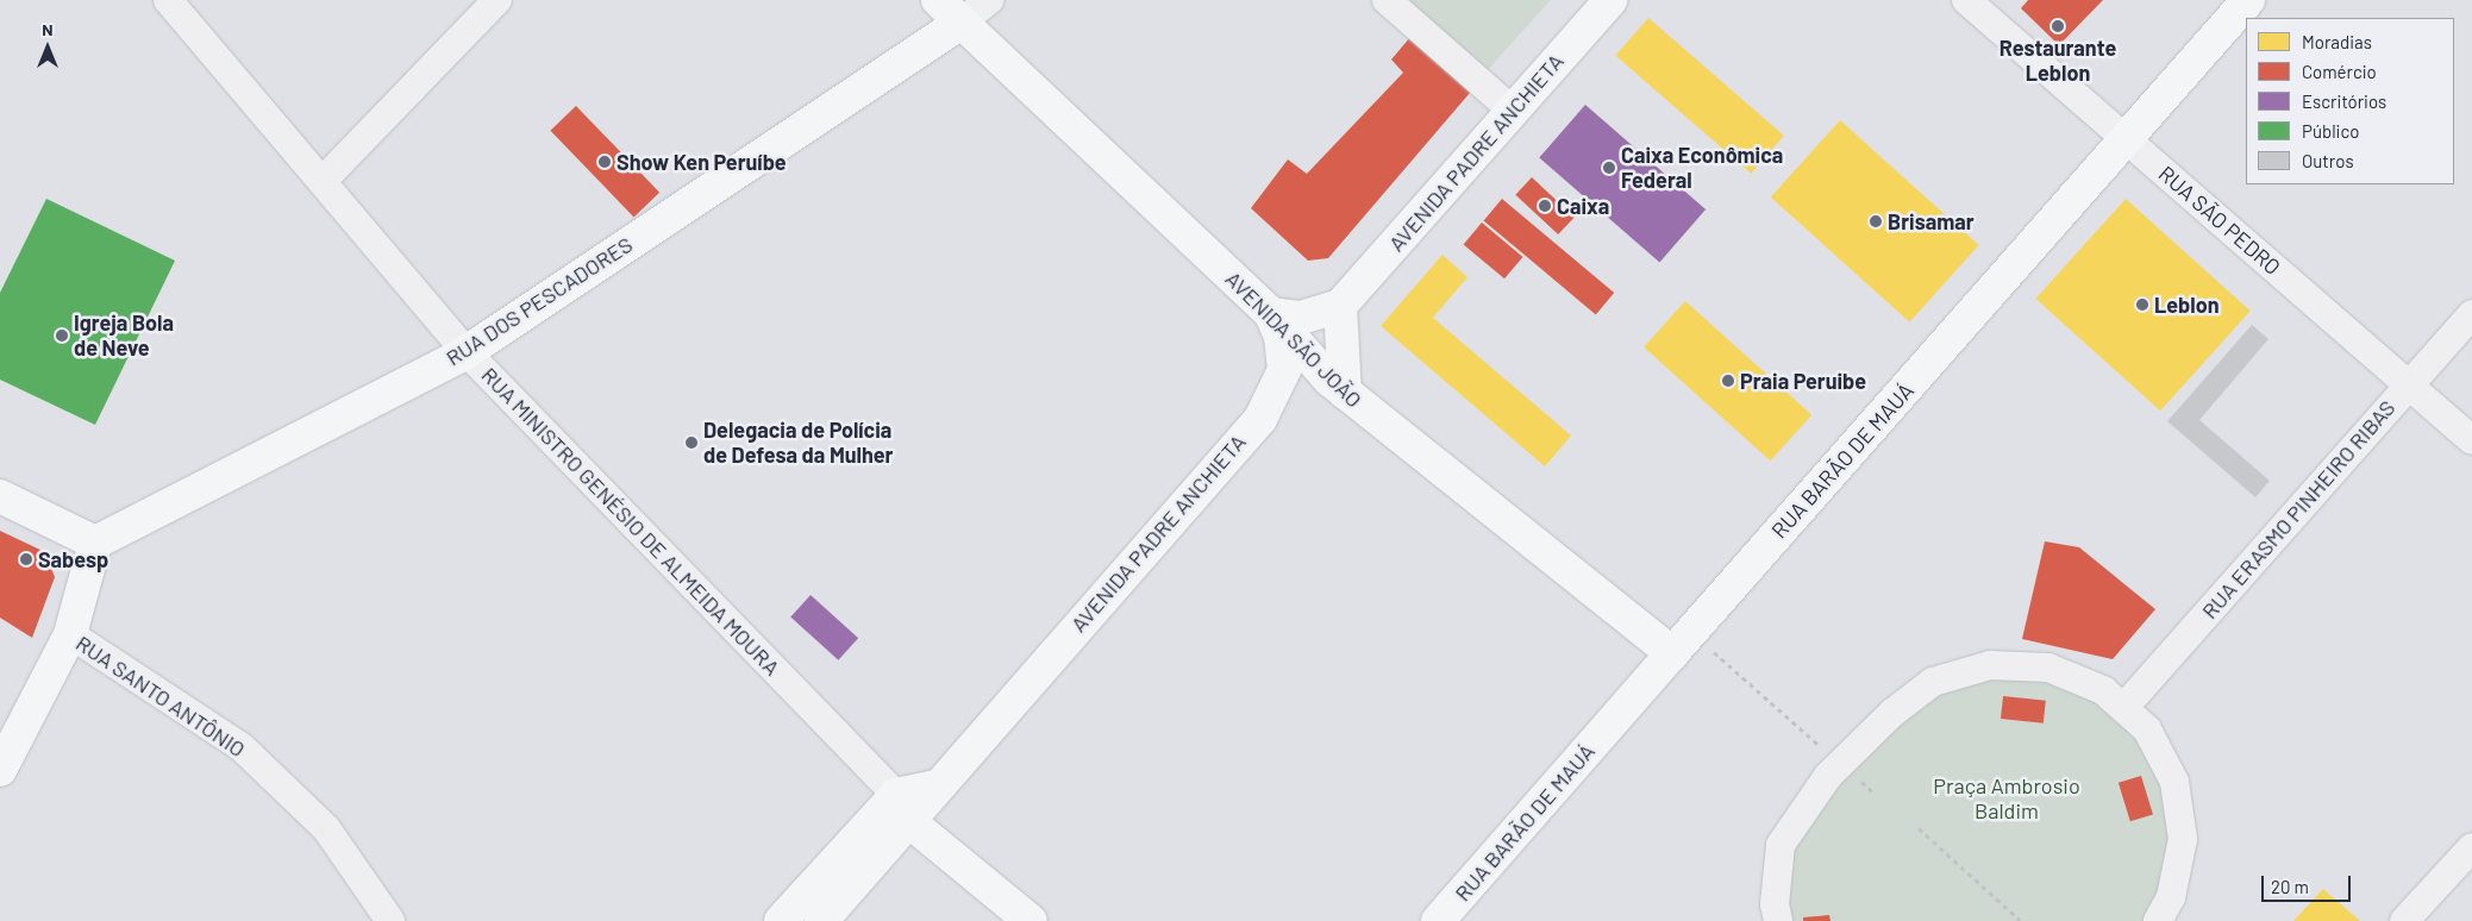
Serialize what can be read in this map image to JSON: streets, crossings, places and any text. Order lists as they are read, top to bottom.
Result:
{
  "streets": {
    "main road": [
      "AVENIDA PADRE ANCHIETA",
      "RUA DOS PESCADORES",
      "AVENIDA SÃO JOÃO",
      "RUA BARÃO DE MAUÁ"
    ],
    "street": [
      "RUA SÃO PEDRO",
      "RUA ERASMO PINHEIRO RIBAS",
      "RUA MINISTRO GENÉSIO DE ALMEIDA MOURA",
      "RUA SANTO ANTÔNIO"
    ]
  },
  "crossings": [
    ["AVENIDA PADRE ANCHIETA", "AVENIDA SÃO JOÃO"],
    ["AVENIDA PADRE ANCHIETA", "RUA MINISTRO GENÉSIO DE ALMEIDA MOURA"],
    ["RUA SÃO PEDRO", "RUA BARÃO DE MAUÁ"],
    ["RUA SÃO PEDRO", "RUA ERASMO PINHEIRO RIBAS"],
    ["RUA DOS PESCADORES", "AVENIDA SÃO JOÃO"],
    ["RUA DOS PESCADORES", "RUA MINISTRO GENÉSIO DE ALMEIDA MOURA"],
    ["AVENIDA SÃO JOÃO", "RUA BARÃO DE MAUÁ"]
  ],
  "parks": ["Praça Ambrosio Baldim"],
  "places": [
    "Restaurante Leblon",
    "Show Ken Peruíbe",
    "Caixa Econômica Federal",
    "Caixa",
    "Brisamar",
    "Leblon",
    "Igreja Bola de Neve",
    "Praia Peruibe",
    "Delegacia de Polícia de Defesa da Mulher",
    "Sabesp"
  ],
  "legend": [
    "Moradias",
    "Comércio",
    "Escritórios",
    "Público",
    "Outros"
  ],
  "scale_bar": "20 m",
  "north": "top"
}
